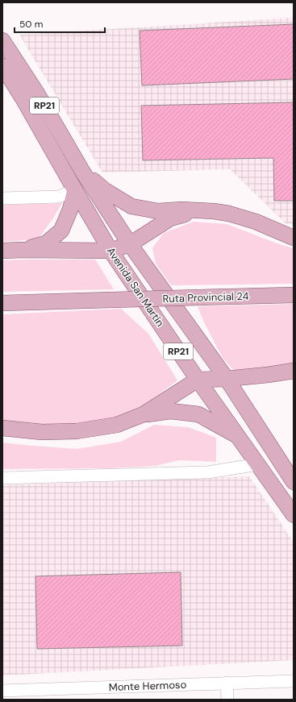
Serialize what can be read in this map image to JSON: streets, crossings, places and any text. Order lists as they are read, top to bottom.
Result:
{
  "streets": {
    "main road": ["RP21", "Avenida San Martín", "Ruta Provincial 24"],
    "street": ["Monte Hermoso"]
  },
  "scale_bar": "50 m"
}
